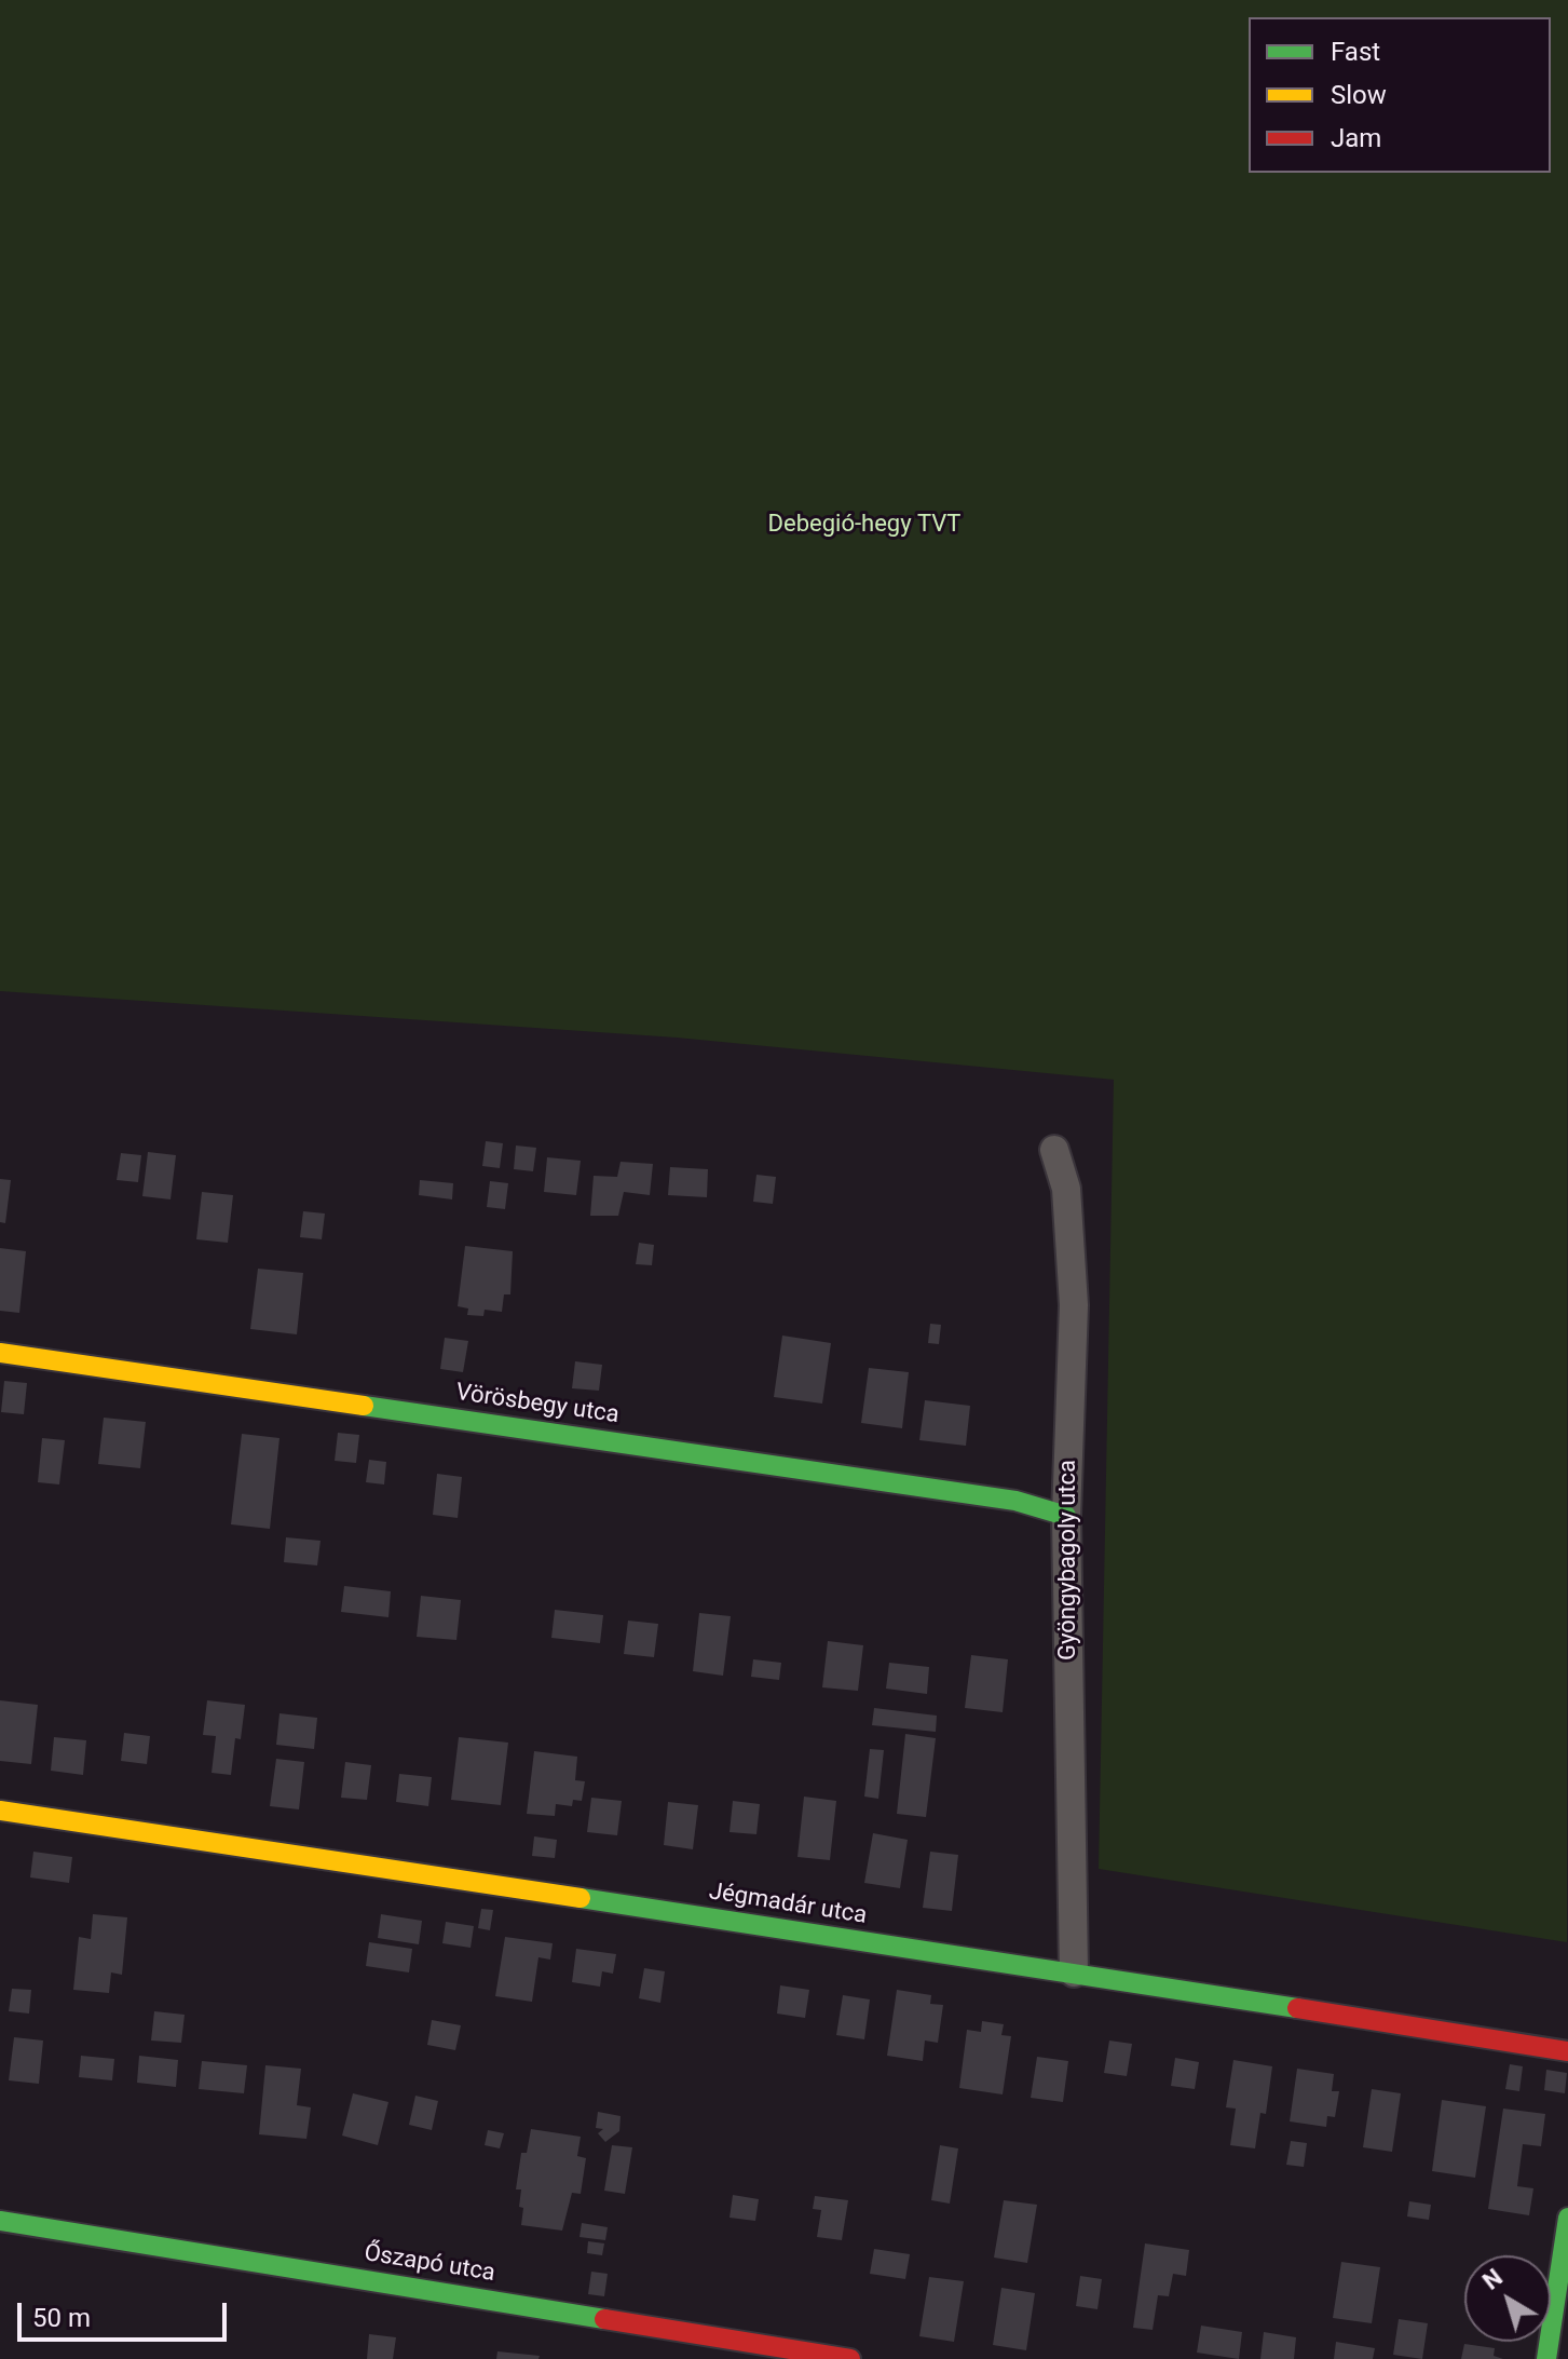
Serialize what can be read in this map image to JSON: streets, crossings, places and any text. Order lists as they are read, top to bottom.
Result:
{
  "streets": {
    "street": [
      "Vörösbegy utca",
      "Gyöngybagoly utca",
      "Jégmadár utca",
      "Őszapó utca"
    ]
  },
  "crossings": [
    ["Vörösbegy utca", "Gyöngybagoly utca"],
    ["Gyöngybagoly utca", "Jégmadár utca"]
  ],
  "parks": ["Debegió-hegy TVT"],
  "legend": ["Fast", "Slow", "Jam"],
  "scale_bar": "50 m",
  "north": "top left"
}
